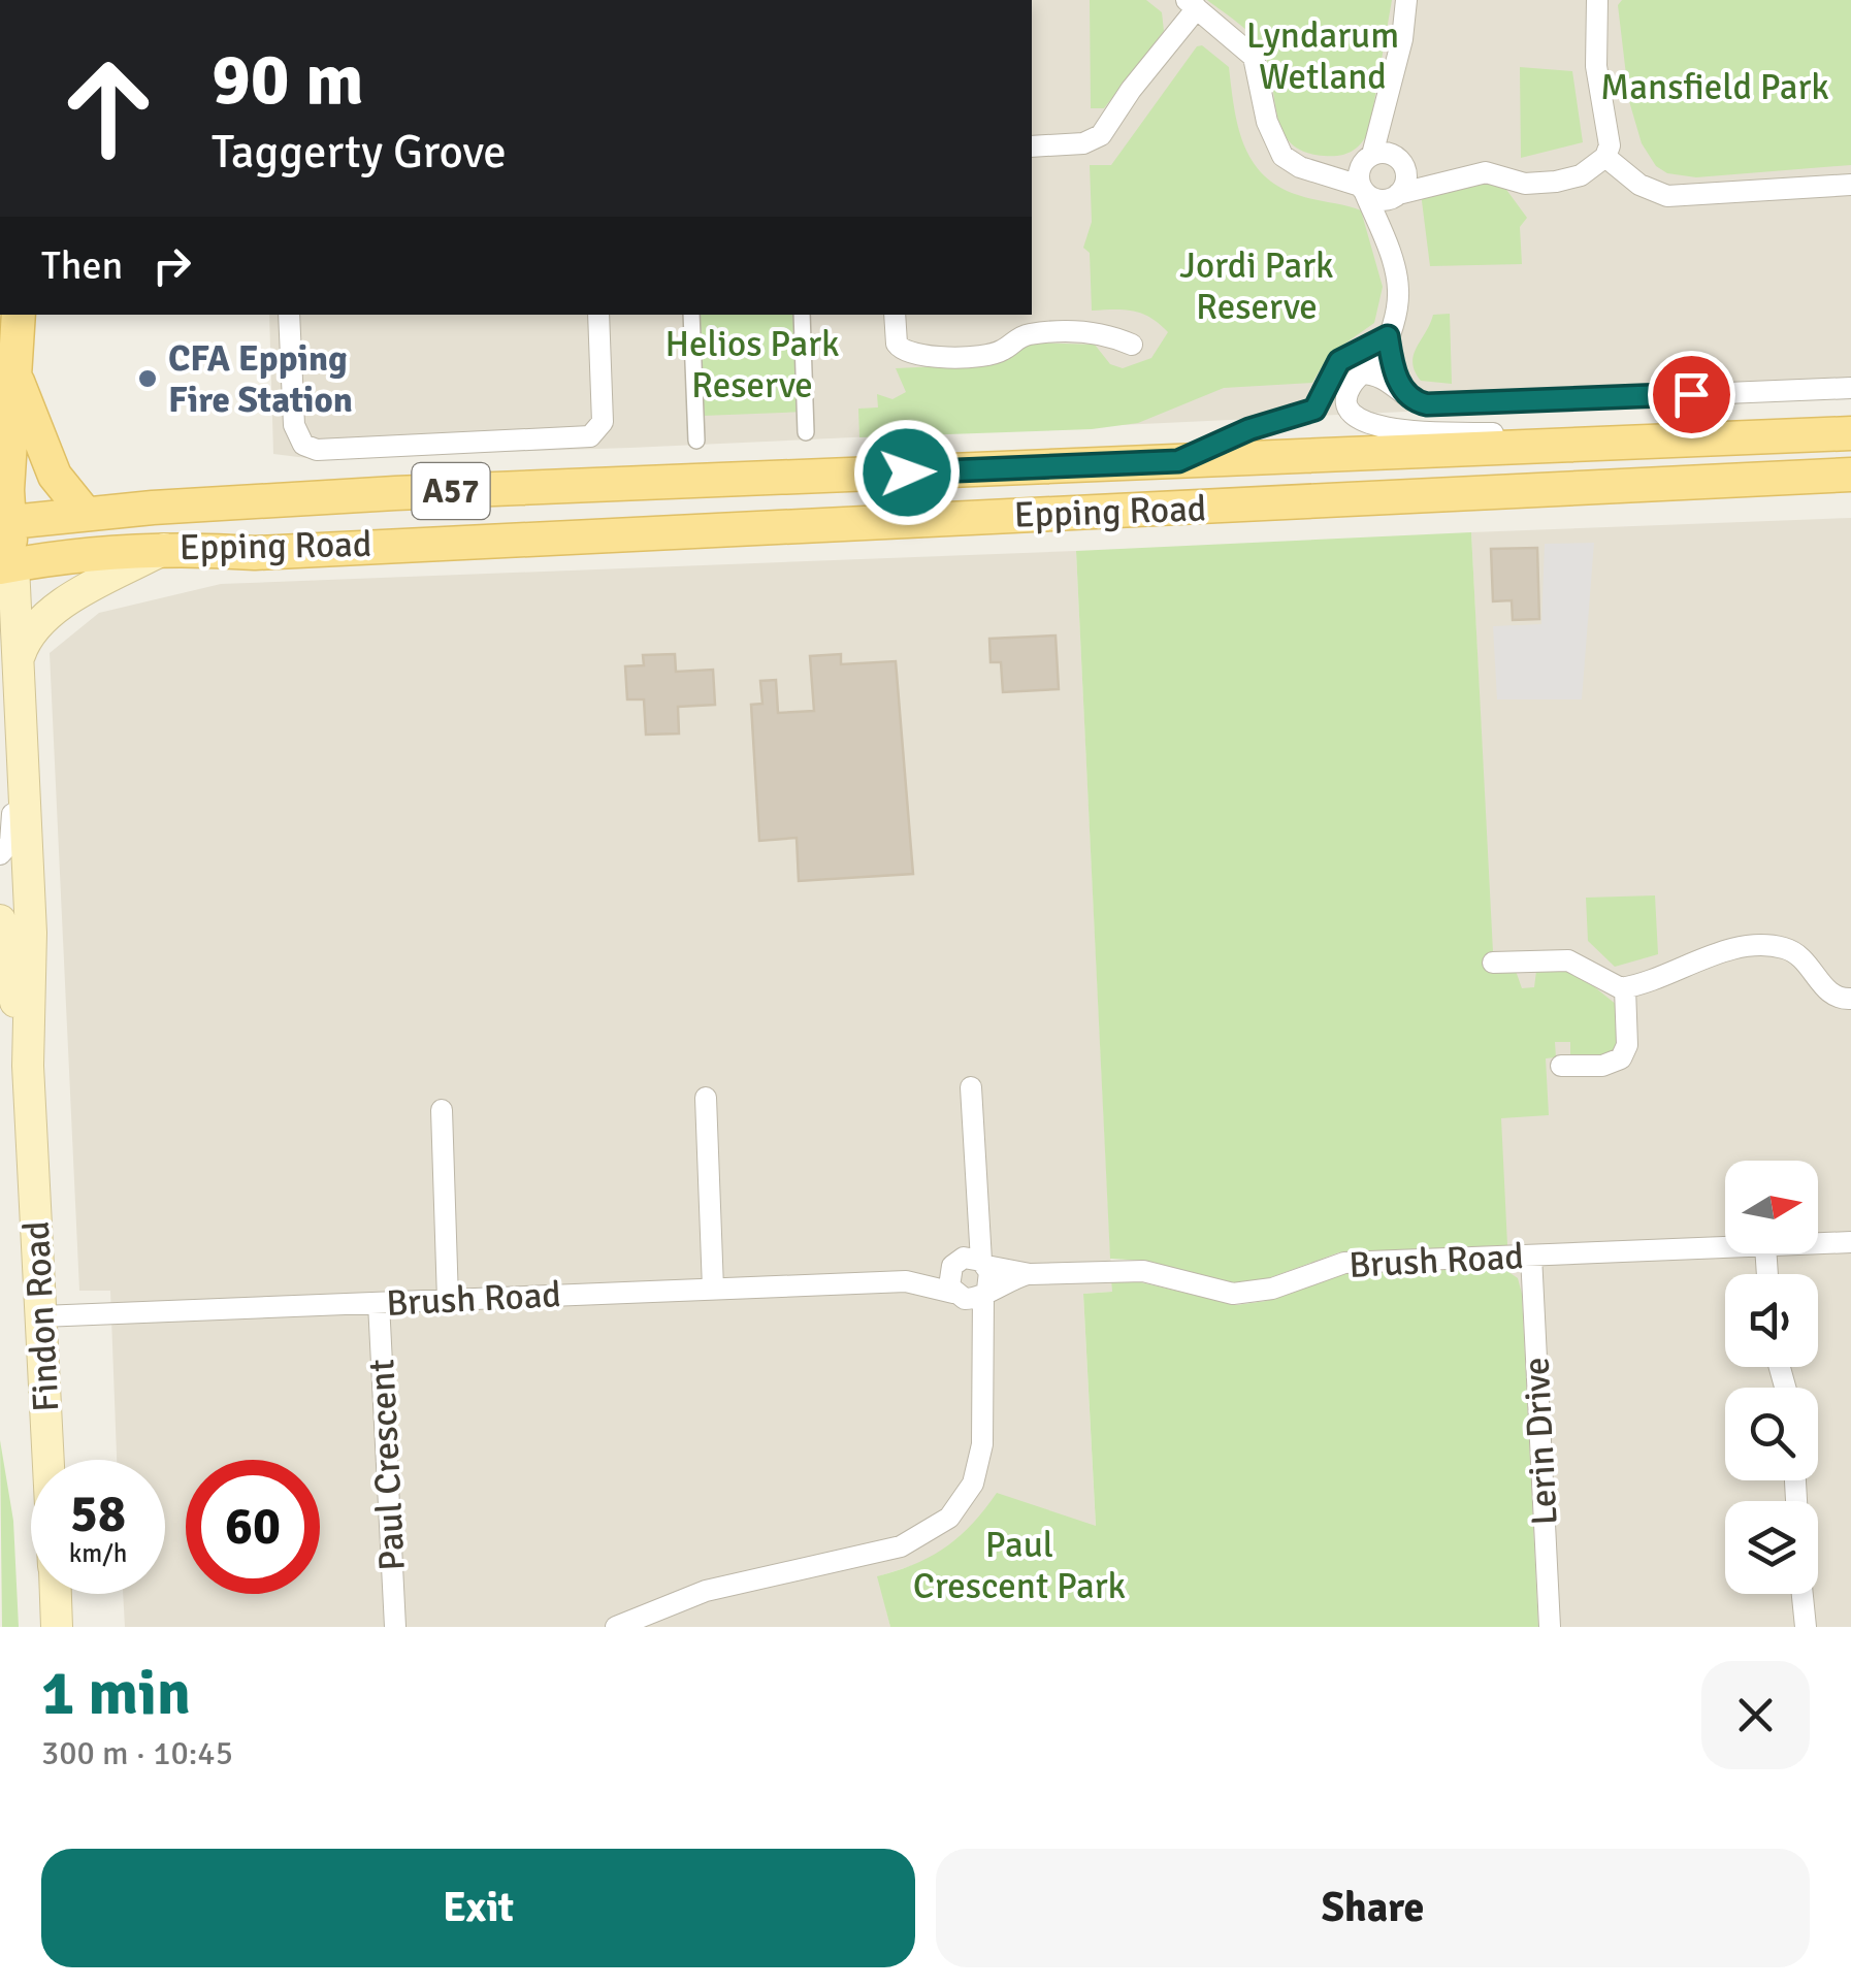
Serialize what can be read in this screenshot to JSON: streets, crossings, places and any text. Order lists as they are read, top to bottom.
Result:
{
  "streets": {
    "main road": ["A57", "Epping Road", "Findon Road"],
    "street": ["Brush Road", "Lerin Drive", "Paul Crescent"]
  },
  "crossings": [
    ["Epping Road", "Findon Road"],
    ["Brush Road", "Findon Road"],
    ["Brush Road", "Lerin Drive"],
    ["Brush Road", "Paul Crescent"]
  ],
  "parks": [
    "Lyndarum Wetland",
    "Mansfield Park",
    "Jordi Park Reserve",
    "Helios Park Reserve",
    "Paul Crescent Park"
  ],
  "places": ["CFA Epping Fire Station"],
  "north": "right",
  "page": {
    "turn": ["90 m", "Taggerty Grove"],
    "then": "Then",
    "speed": "58 km/h",
    "limit": "60",
    "heading": ["1 min", "300 m · 10:45"],
    "buttons": ["Exit", "Share"]
  }
}
